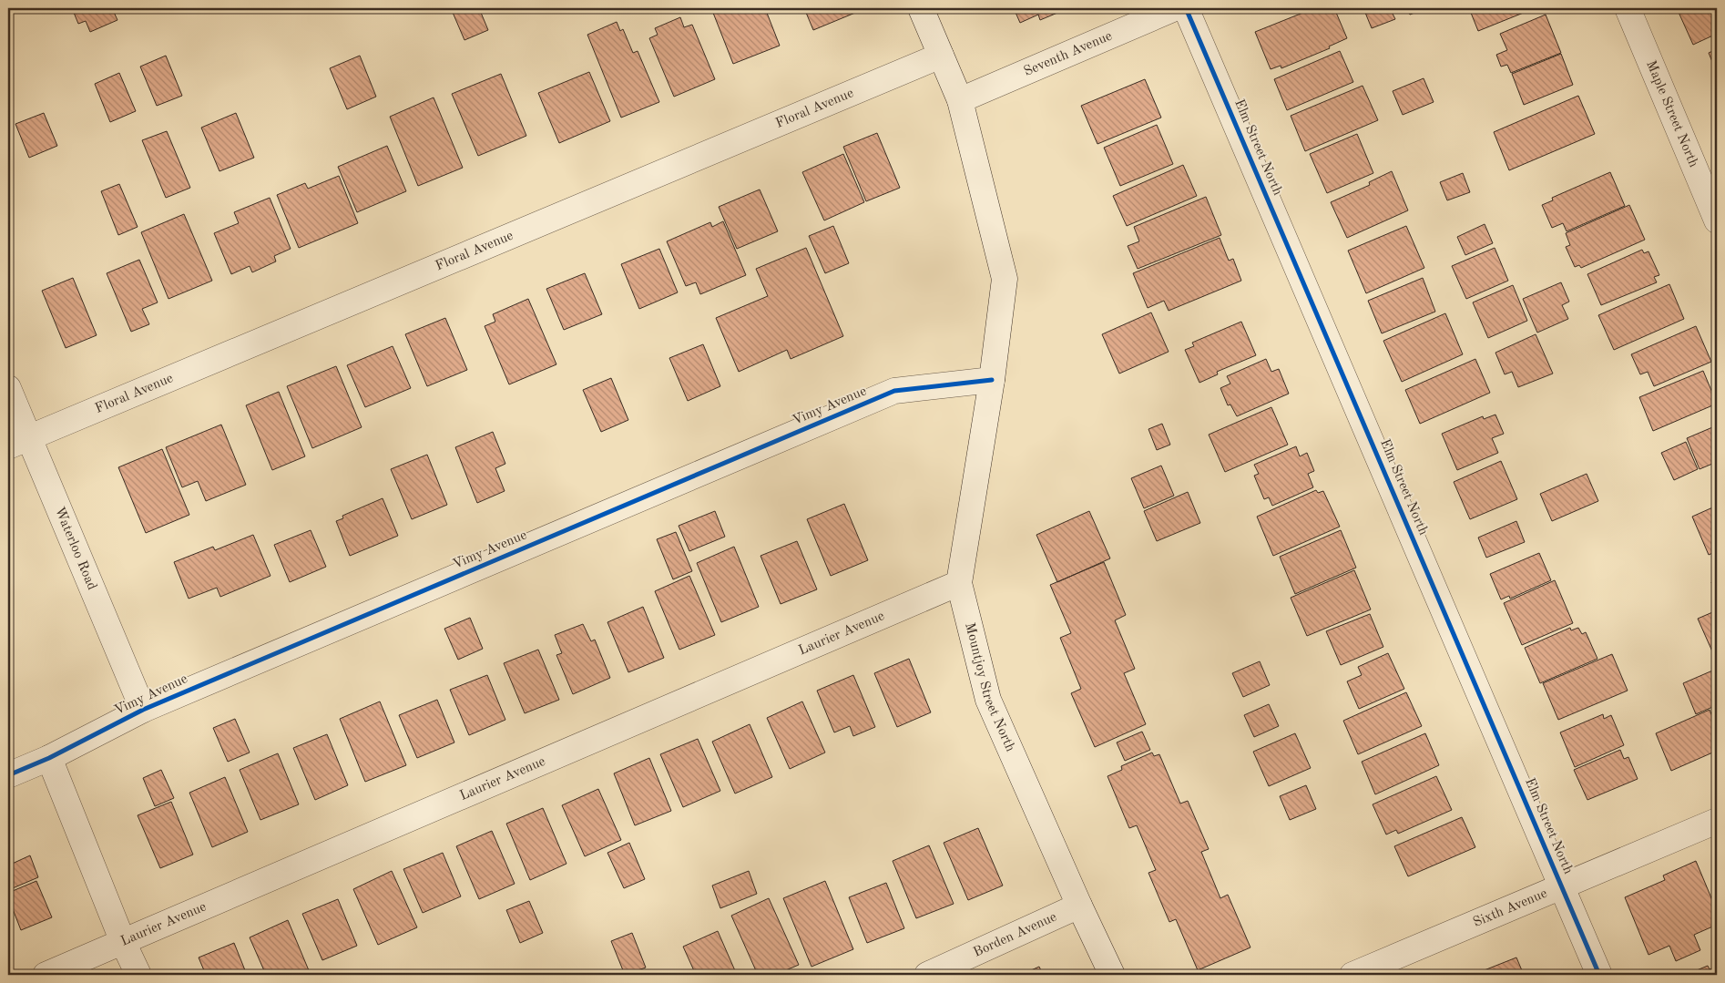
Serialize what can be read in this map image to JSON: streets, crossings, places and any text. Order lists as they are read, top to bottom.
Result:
{
  "streets": {
    "street": [
      "Seventh Avenue",
      "Floral Avenue",
      "Maple Street North",
      "Elm Street North",
      "Vimy Avenue",
      "Waterloo Road",
      "Laurier Avenue",
      "Mountjoy Street North",
      "Sixth Avenue",
      "Borden Avenue"
    ]
  },
  "crossings": [
    ["Floral Avenue", "Waterloo Road"],
    ["Elm Street North", "Sixth Avenue"],
    ["Vimy Avenue", "Waterloo Road"],
    ["Vimy Avenue", "Mountjoy Street North"],
    ["Laurier Avenue", "Mountjoy Street North"],
    ["Mountjoy Street North", "Borden Avenue"]
  ]
}
